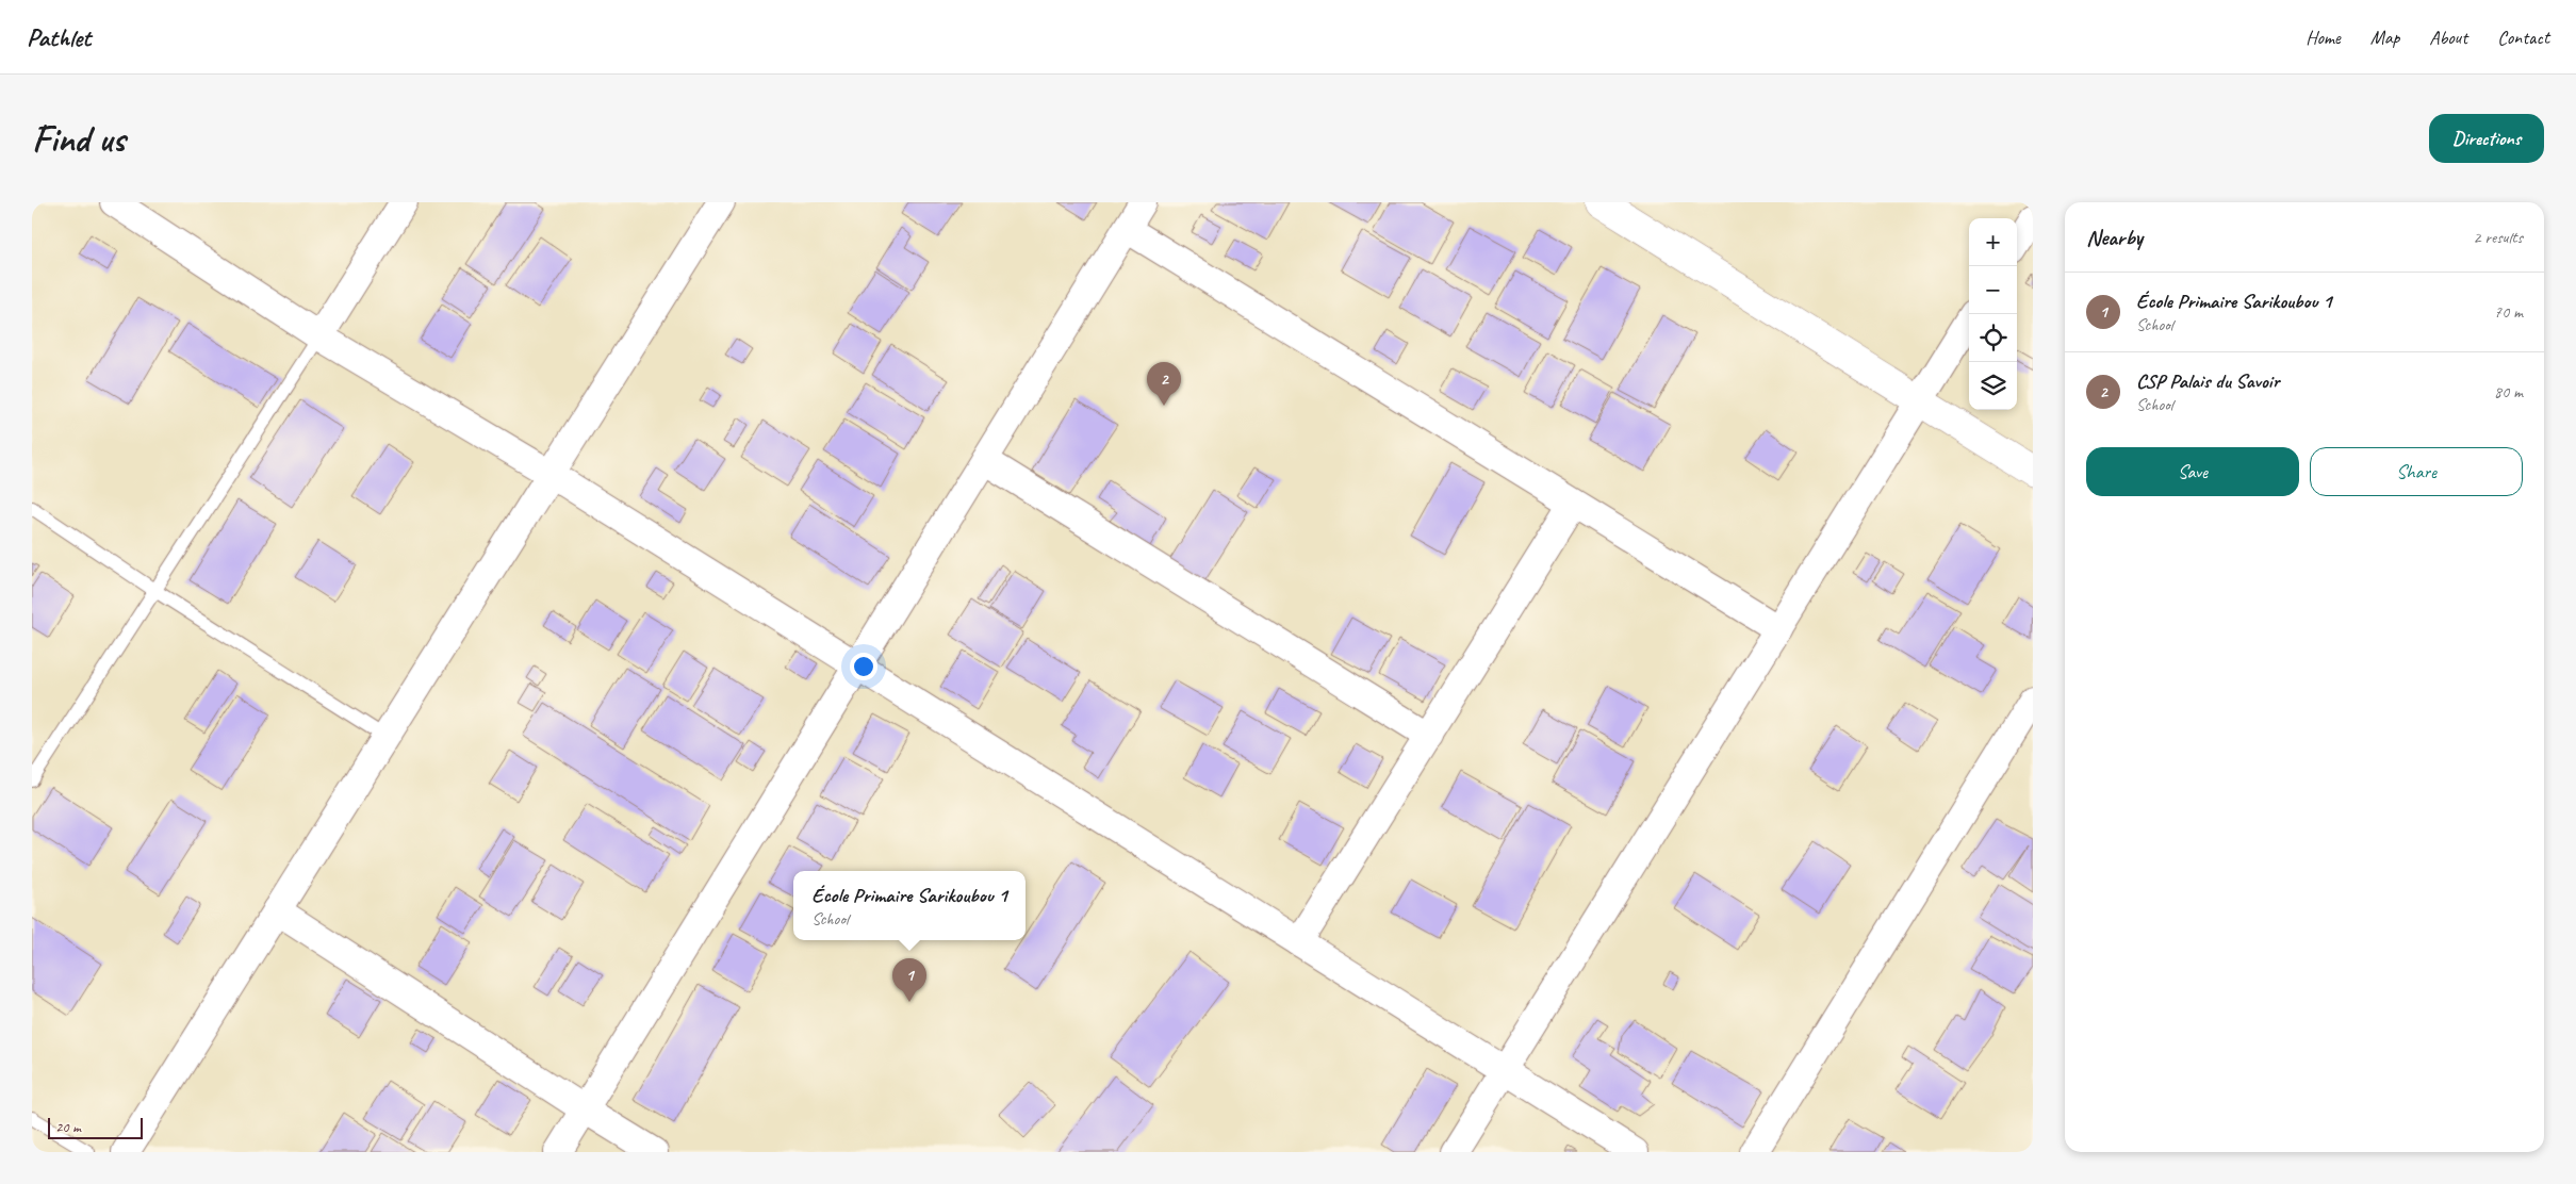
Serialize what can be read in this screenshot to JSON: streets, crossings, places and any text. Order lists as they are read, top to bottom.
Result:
{
  "scale_bar": "20 m",
  "page": {
    "header": "Pathlet",
    "nav": [
      "Home",
      "Map",
      "About",
      "Contact"
    ],
    "buttons": [
      "Directions",
      ["Save", "Share"]
    ],
    "title": "Find us",
    "heading": ["Nearby", "2 results"],
    "map_buttons": ["+", "−"],
    "list": [
      {
        "mark": "1",
        "name": "École Primaire Sarikoubou 1",
        "note": "School",
        "value": "70 m"
      },
      {
        "mark": "2",
        "name": "CSP Palais du Savoir",
        "note": "School",
        "value": "80 m"
      }
    ],
    "pins": ["2", "1"],
    "popup": ["École Primaire Sarikoubou 1", "School"],
    "scale": "20 m"
  }
}
